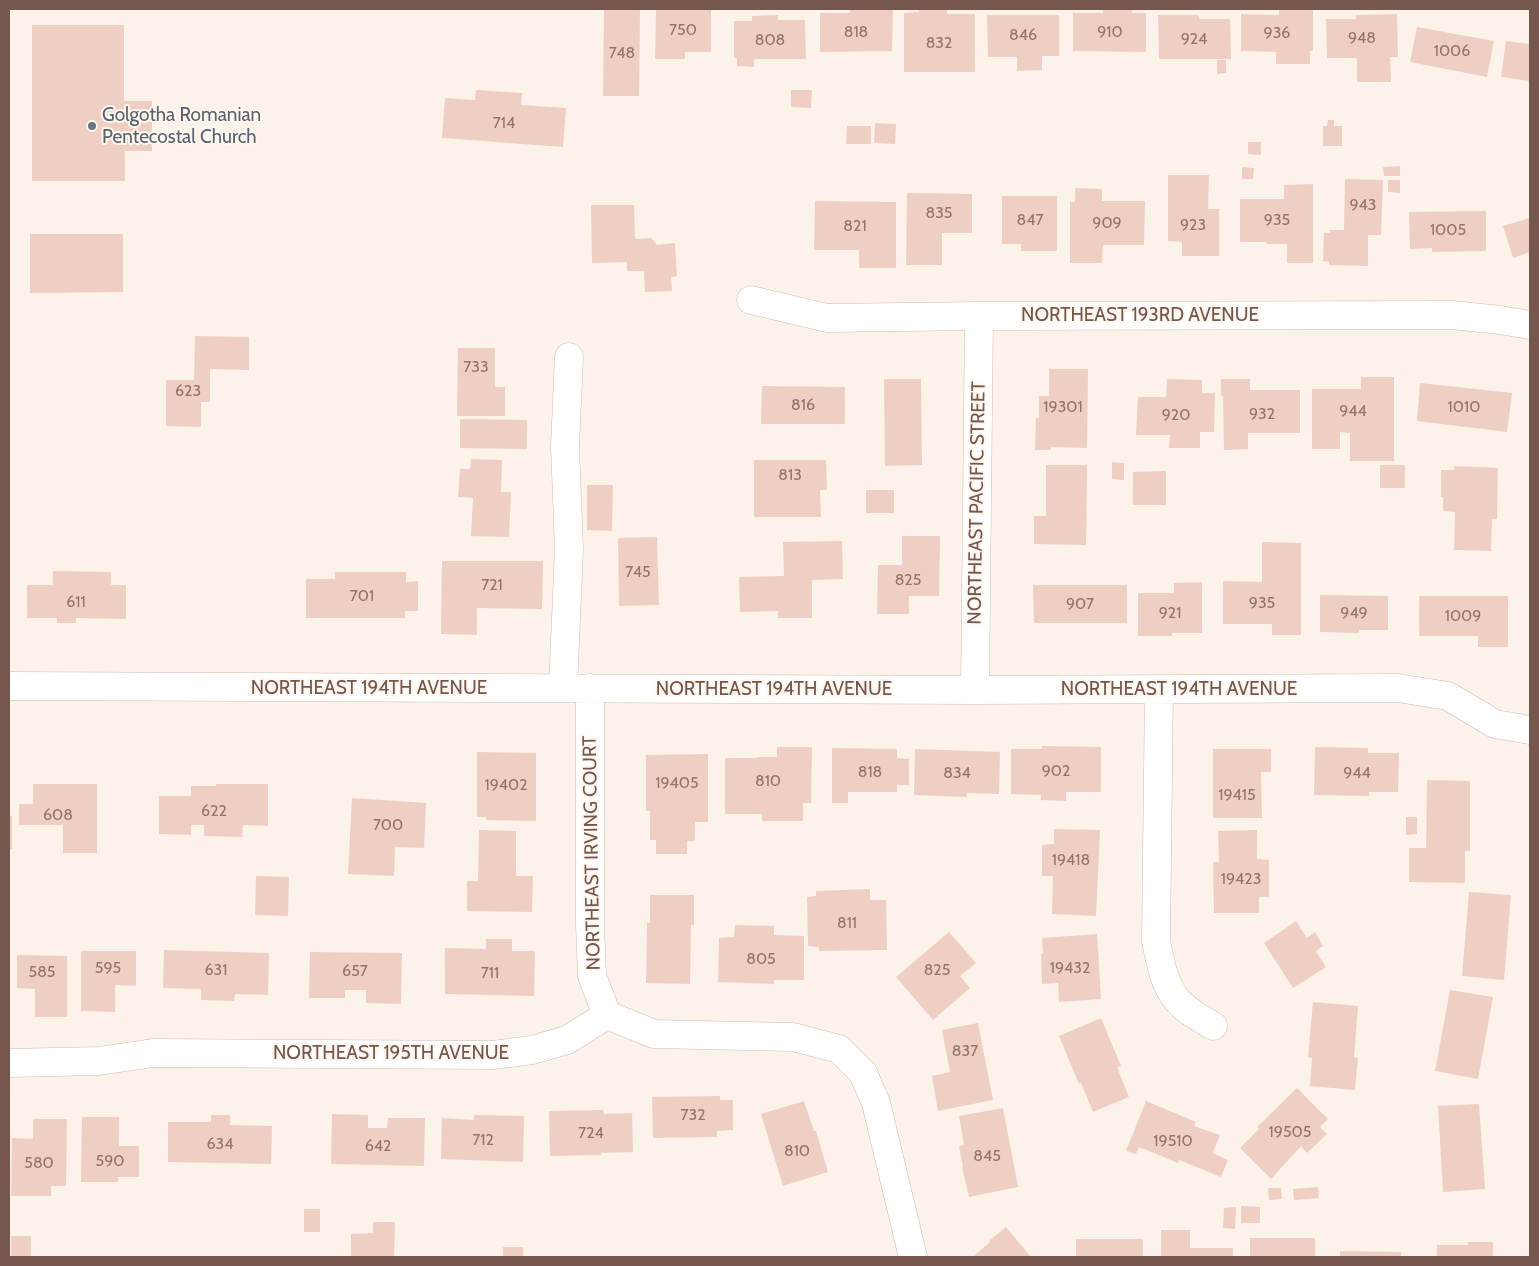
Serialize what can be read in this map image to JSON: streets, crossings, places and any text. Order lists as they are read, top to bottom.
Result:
{
  "streets": {
    "street": [
      "NORTHEAST 193RD AVENUE",
      "NORTHEAST PACIFIC STREET",
      "NORTHEAST 194TH AVENUE",
      "NORTHEAST IRVING COURT",
      "NORTHEAST 195TH AVENUE"
    ]
  },
  "crossings": [
    ["NORTHEAST 193RD AVENUE", "NORTHEAST PACIFIC STREET"],
    ["NORTHEAST PACIFIC STREET", "NORTHEAST 194TH AVENUE"],
    ["NORTHEAST 194TH AVENUE", "NORTHEAST IRVING COURT"],
    ["NORTHEAST IRVING COURT", "NORTHEAST 195TH AVENUE"]
  ],
  "places": ["Golgotha Romanian Pentecostal Church"],
  "house_numbers": [
    "750",
    "818",
    "910",
    "936",
    "846",
    "948",
    "924",
    "808",
    "832",
    "1006",
    "748",
    "714",
    "943",
    "835",
    "847",
    "935",
    "909",
    "923",
    "821",
    "1005",
    "733",
    "623",
    "816",
    "19301",
    "1010",
    "944",
    "932",
    "920",
    "813",
    "745",
    "825",
    "721",
    "701",
    "611",
    "935",
    "907",
    "921",
    "949",
    "1009",
    "902",
    "818",
    "834",
    "944",
    "810",
    "19405",
    "19402",
    "19415",
    "622",
    "608",
    "700",
    "19418",
    "19423",
    "811",
    "805",
    "595",
    "19432",
    "631",
    "825",
    "657",
    "585",
    "711",
    "837",
    "732",
    "19505",
    "724",
    "712",
    "19510",
    "634",
    "642",
    "810",
    "845",
    "590",
    "580"
  ]
}
